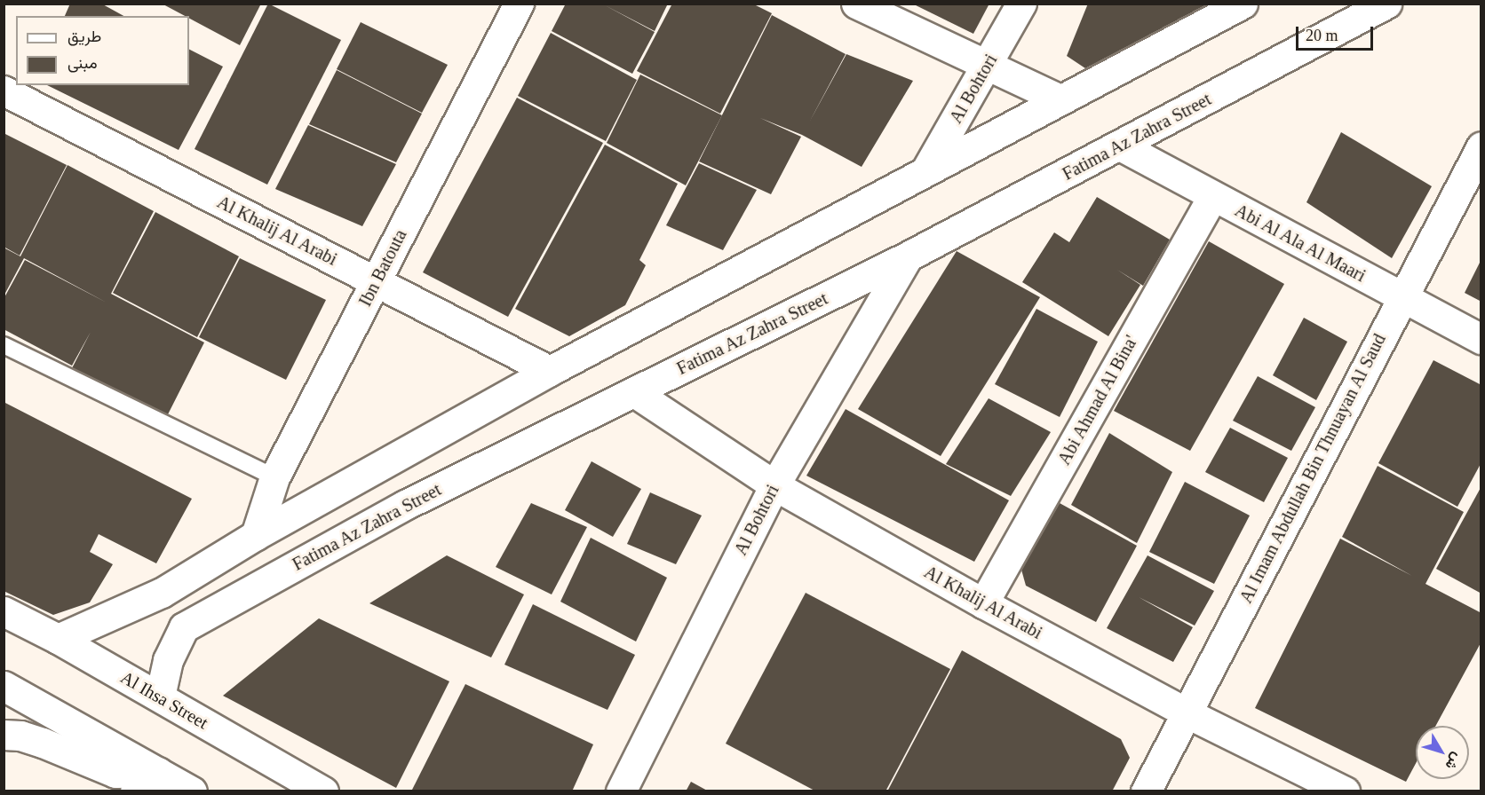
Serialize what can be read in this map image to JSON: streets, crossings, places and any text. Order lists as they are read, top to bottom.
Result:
{
  "streets": {
    "street": [
      "Al Bohtori",
      "Fatima Az Zahra Street",
      "Al Khalij Al Arabi",
      "Abi Al Ala Al Maari",
      "Ibn Batouta",
      "Abi Ahmad Al Bina'",
      "Al Imam Abdullah Bin Thnuayan Al Saud",
      "Al Ihsa Street"
    ]
  },
  "crossings": [
    ["Al Bohtori", "Fatima Az Zahra Street"],
    ["Al Bohtori", "Al Khalij Al Arabi"],
    ["Fatima Az Zahra Street", "Al Khalij Al Arabi"],
    ["Fatima Az Zahra Street", "Abi Al Ala Al Maari"],
    ["Fatima Az Zahra Street", "Al Ihsa Street"],
    ["Al Khalij Al Arabi", "Ibn Batouta"],
    ["Al Khalij Al Arabi", "Abi Ahmad Al Bina'"],
    ["Al Khalij Al Arabi", "Al Imam Abdullah Bin Thnuayan Al Saud"],
    ["Abi Al Ala Al Maari", "Abi Ahmad Al Bina'"],
    ["Abi Al Ala Al Maari", "Al Imam Abdullah Bin Thnuayan Al Saud"]
  ],
  "legend": ["طريق", "مبنى"],
  "scale_bar": "20 m",
  "north": "bottom right"
}
